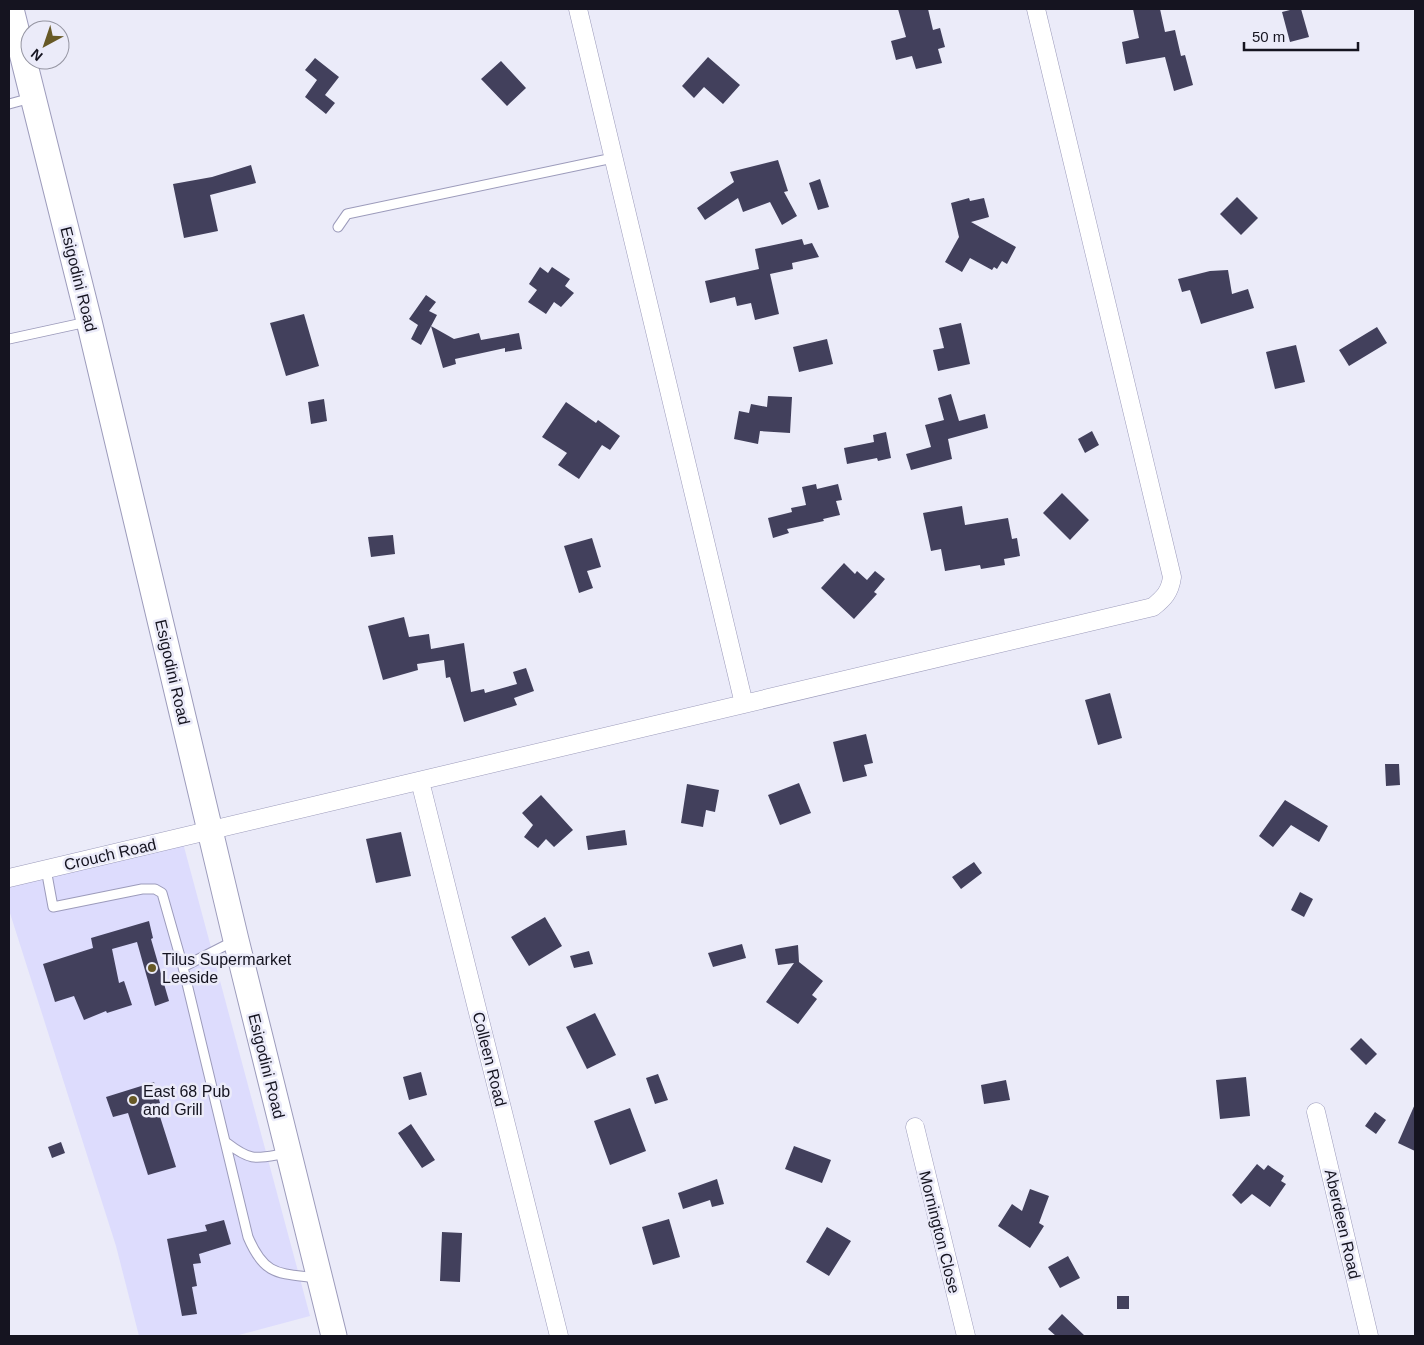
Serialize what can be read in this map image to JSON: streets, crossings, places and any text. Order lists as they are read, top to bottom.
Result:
{
  "streets": {
    "main road": ["Esigodini Road"],
    "street": [
      "Crouch Road",
      "Colleen Road",
      "Aberdeen Road",
      "Mornington Close"
    ]
  },
  "crossings": [
    ["Esigodini Road", "Crouch Road"],
    ["Crouch Road", "Colleen Road"]
  ],
  "places": ["Tilus Supermarket Leeside", "East 68 Pub and Grill"],
  "scale_bar": "50 m",
  "north": "bottom left"
}
